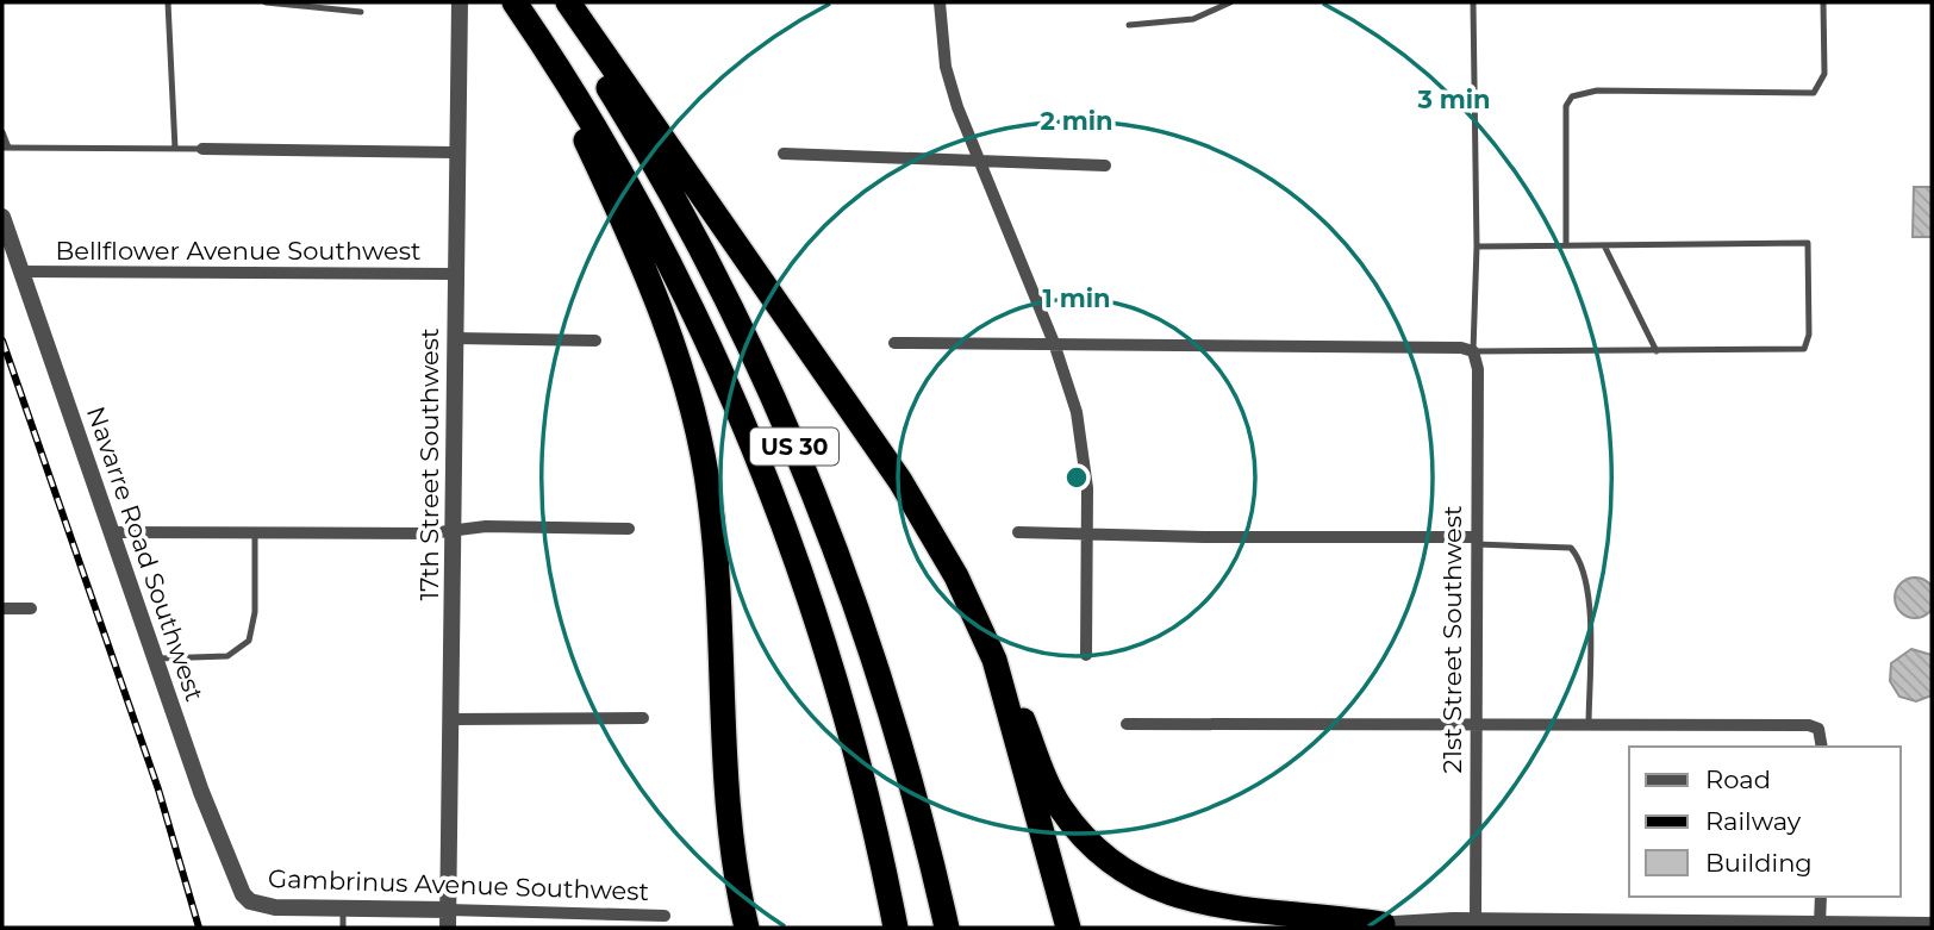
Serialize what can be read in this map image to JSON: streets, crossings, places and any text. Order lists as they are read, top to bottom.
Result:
{
  "streets": {
    "highway": ["US 30"],
    "street": [
      "Bellflower Avenue Southwest",
      "17th Street Southwest",
      "Navarre Road Southwest",
      "21st Street Southwest",
      "Gambrinus Avenue Southwest"
    ]
  },
  "crossings": [
    ["Bellflower Avenue Southwest", "17th Street Southwest"],
    ["Bellflower Avenue Southwest", "Navarre Road Southwest"],
    ["17th Street Southwest", "Gambrinus Avenue Southwest"],
    ["Navarre Road Southwest", "Gambrinus Avenue Southwest"]
  ],
  "legend": ["Road", "Railway", "Building"],
  "rings": ["3 min", "2 min", "1 min"]
}
